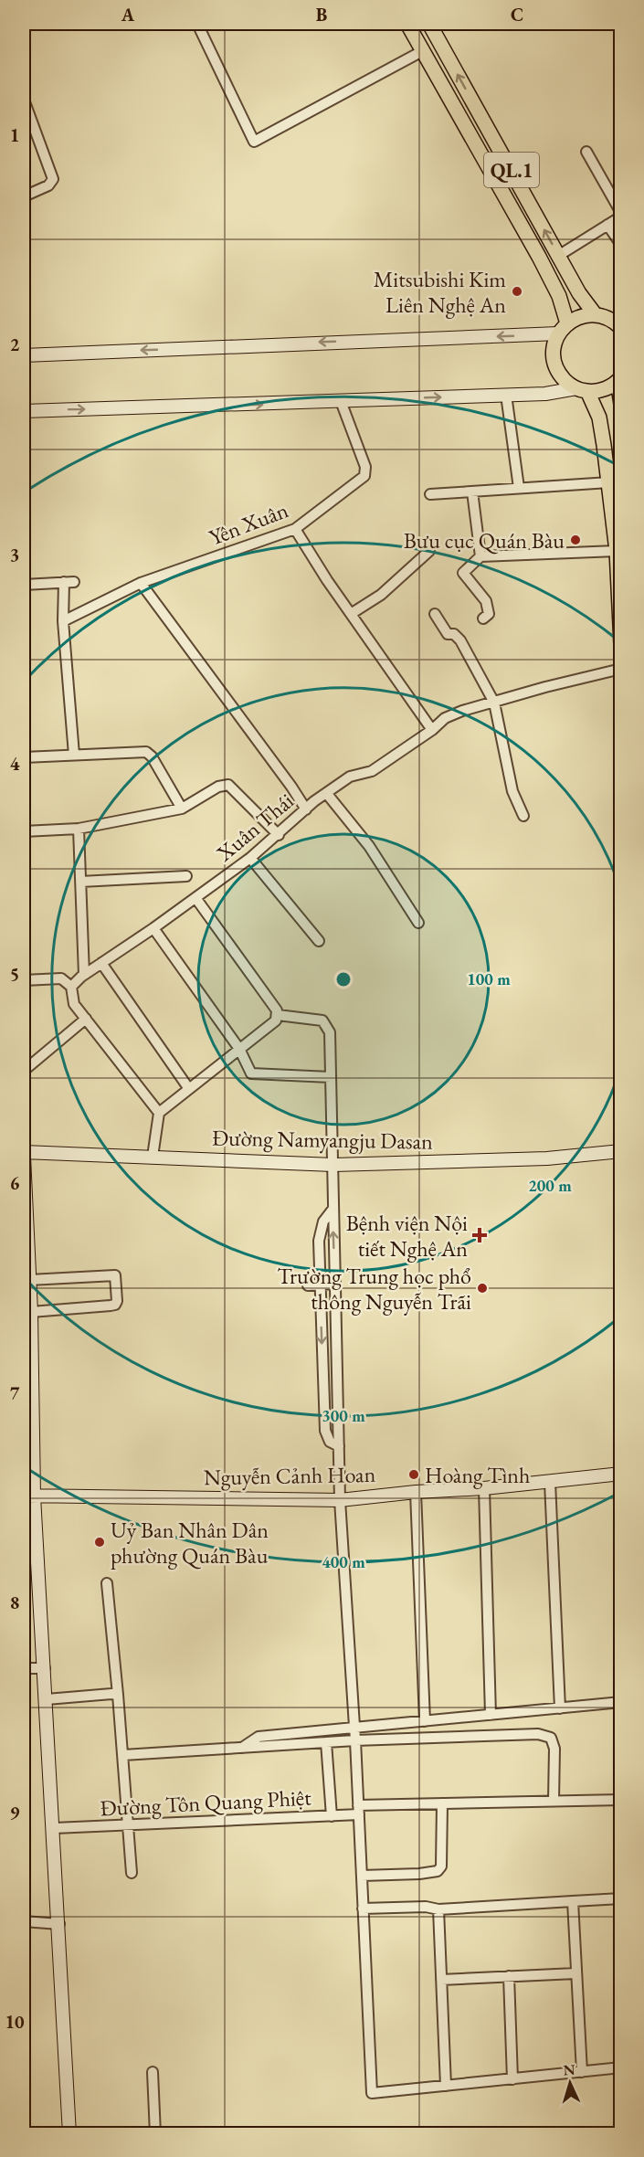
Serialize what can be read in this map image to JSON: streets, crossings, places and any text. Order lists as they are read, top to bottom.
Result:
{
  "streets": {
    "main road": ["QL.1"],
    "street": [
      "Yên Xuân",
      "Xuân Thái",
      "Đường Namyangju Dasan",
      "Nguyễn Cảnh Hoan",
      "Đường Tôn Quang Phiệt"
    ]
  },
  "places": {
    "other": [
      "Mitsubishi Kim Liên Nghệ An",
      "Bưu cục Quán Bàu",
      "Trường Trung học phổ thông Nguyễn Trãi",
      "Hoàng Tình",
      "Uỷ Ban Nhân Dân phường Quán Bàu"
    ],
    "health": ["Bệnh viện Nội tiết Nghệ An"]
  },
  "north": "top",
  "grid": {
    "columns": ["A", "B", "C"],
    "rows": [
      "1",
      "2",
      "3",
      "4",
      "5",
      "6",
      "7",
      "8",
      "9",
      "10"
    ]
  },
  "rings": [
    "100 m",
    "200 m",
    "300 m",
    "400 m"
  ]
}
